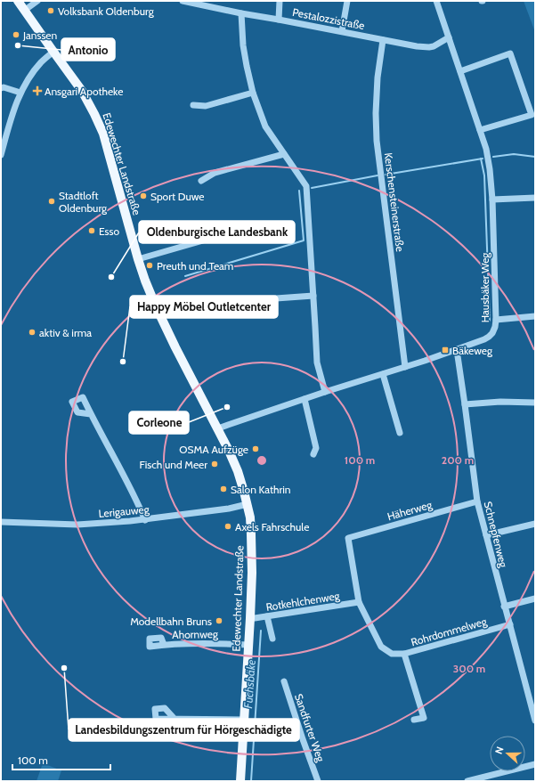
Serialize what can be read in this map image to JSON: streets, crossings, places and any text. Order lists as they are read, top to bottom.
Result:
{
  "streets": {
    "main road": ["Edewechter Landstraße"],
    "street": [
      "Pestalozzistraße",
      "Kerschensteinerstraße",
      "Hausbäker Weg",
      "Häherweg",
      "Lerigauweg",
      "Schnepfenweg",
      "Rotkehlchenweg",
      "Rohrdommelweg",
      "Ahornweg",
      "Sandfurter Weg"
    ]
  },
  "crossings": [
    ["Pestalozzistraße", "Kerschensteinerstraße"],
    ["Pestalozzistraße", "Hausbäker Weg"],
    ["Edewechter Landstraße", "Hausbäker Weg"],
    ["Edewechter Landstraße", "Lerigauweg"],
    ["Edewechter Landstraße", "Rotkehlchenweg"],
    ["Edewechter Landstraße", "Ahornweg"],
    ["Kerschensteinerstraße", "Hausbäker Weg"],
    ["Hausbäker Weg", "Schnepfenweg"],
    ["Häherweg", "Schnepfenweg"],
    ["Häherweg", "Rotkehlchenweg"],
    ["Häherweg", "Rohrdommelweg"],
    ["Schnepfenweg", "Rohrdommelweg"],
    ["Rotkehlchenweg", "Rohrdommelweg"]
  ],
  "water": ["Fuchsbäke"],
  "places": {
    "other": [
      "Volksbank Oldenburg",
      "Janssen",
      "Antonio",
      "Sport Duwe",
      "Stadtloft Oldenburg",
      "Esso",
      "Preuth und Team",
      "Oldenburgische Landesbank",
      "aktiv & irma",
      "Happy Möbel Outletcenter",
      "Corleone",
      "OSMA Aufzüge",
      "Fisch und Meer",
      "Salon Kathrin",
      "Axels Fahrschule",
      "Modellbahn Bruns",
      "Landesbildungszentrum für Hörgeschädigte"
    ],
    "health": ["Ansgari Apotheke"],
    "transit": ["Bäkeweg"]
  },
  "scale_bar": "100 m",
  "north": "left",
  "rings": ["100 m", "200 m", "300 m"]
}
